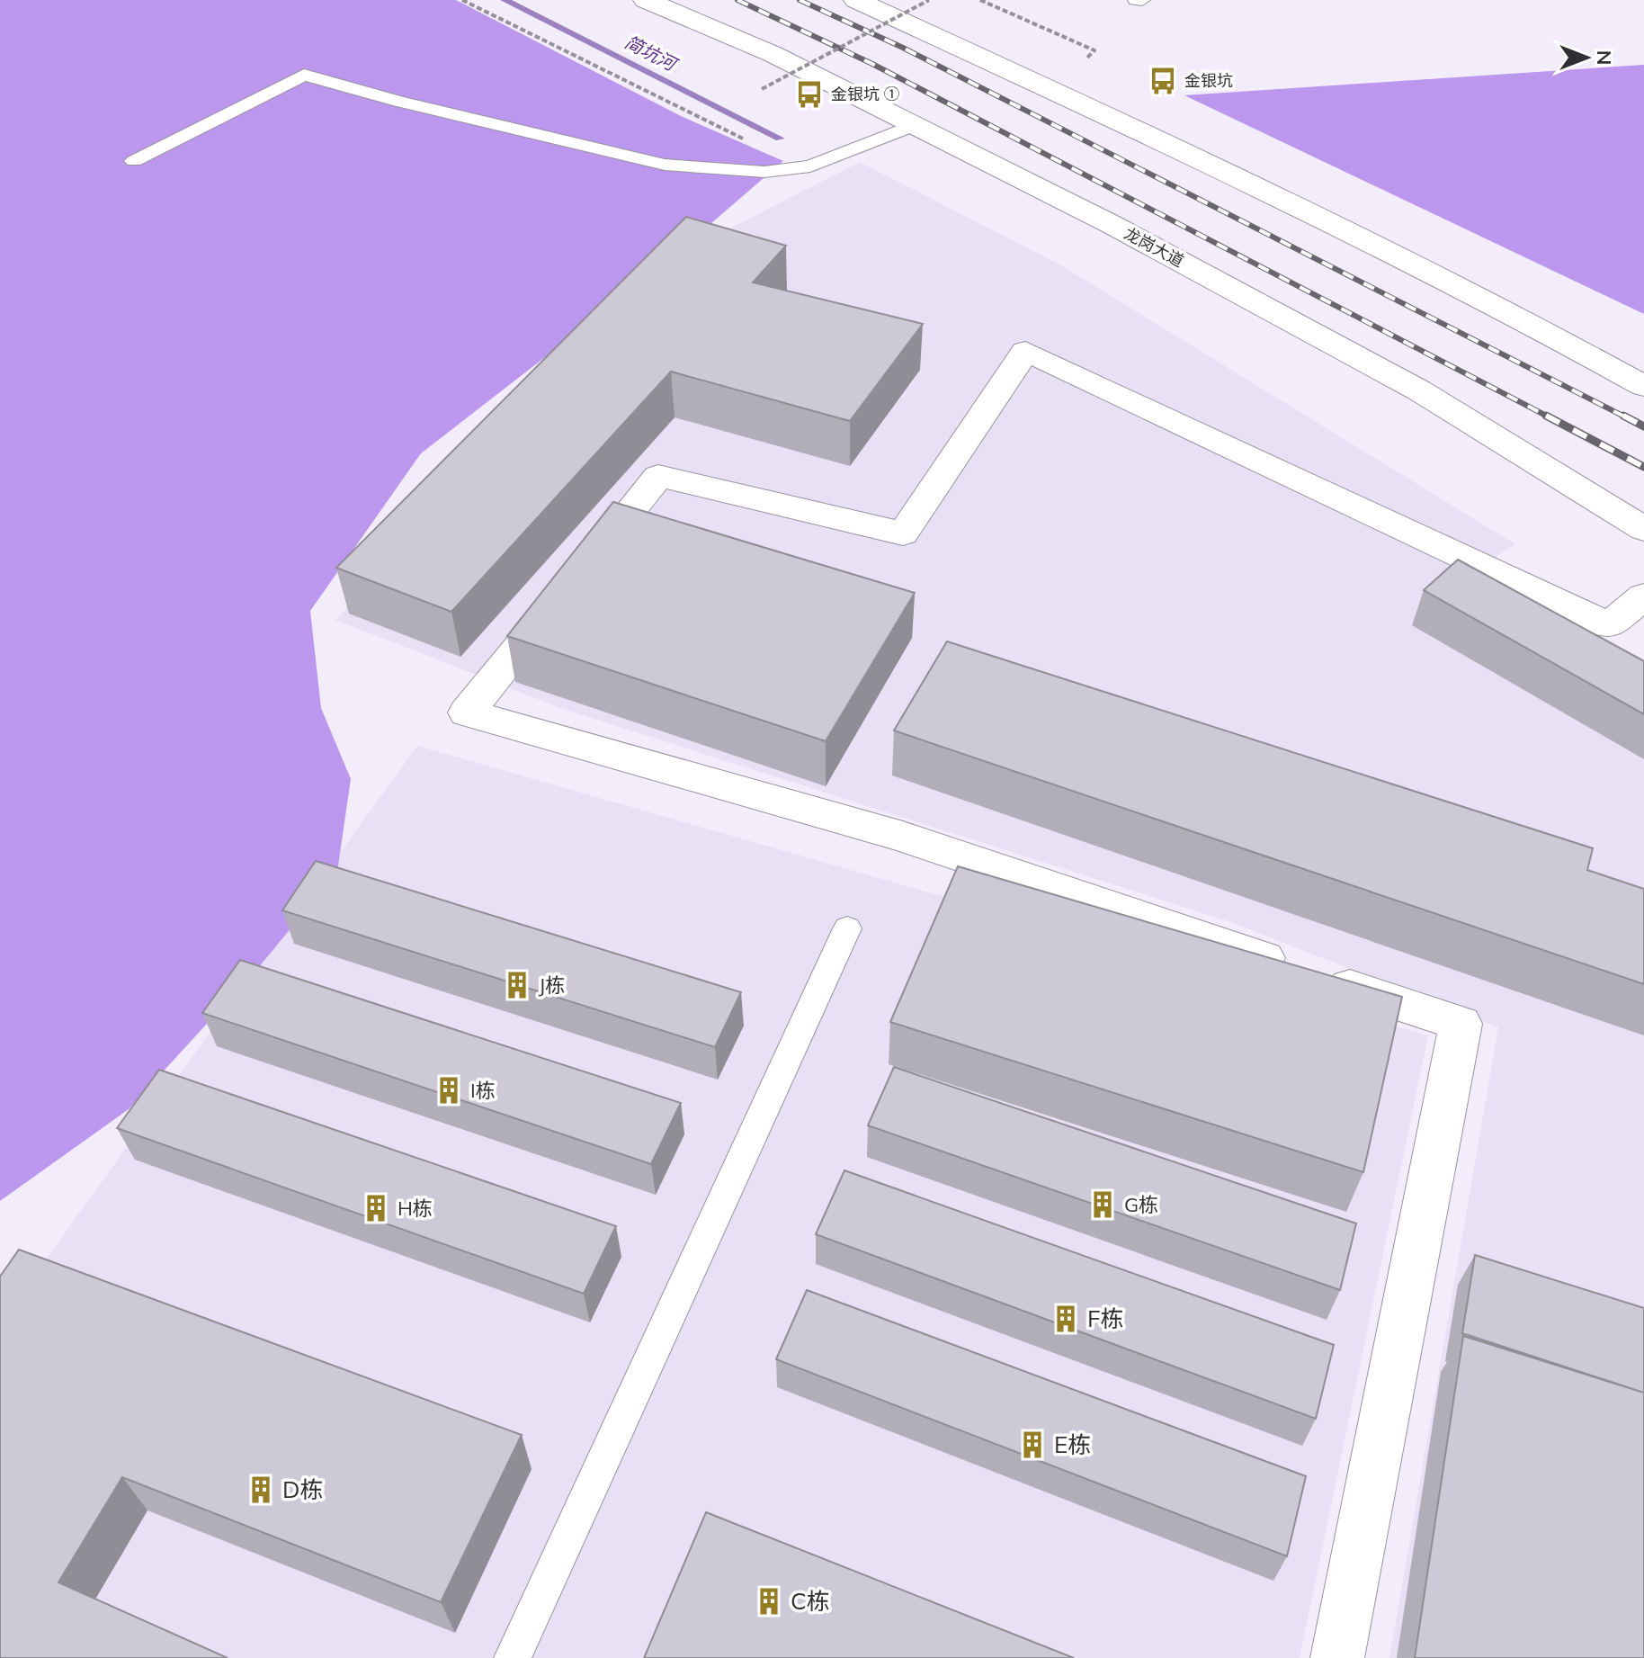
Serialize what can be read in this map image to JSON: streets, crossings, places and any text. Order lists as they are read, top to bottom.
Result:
{
  "streets": {
    "main road": ["龙岗大道"]
  },
  "water": ["简坑河"],
  "places": {
    "bus stop": ["金银坑", "金银坑 ①"],
    "building": [
      "J栋",
      "I栋",
      "G栋",
      "H栋",
      "F栋",
      "E栋",
      "D栋",
      "C栋"
    ]
  },
  "north": "right"
}
